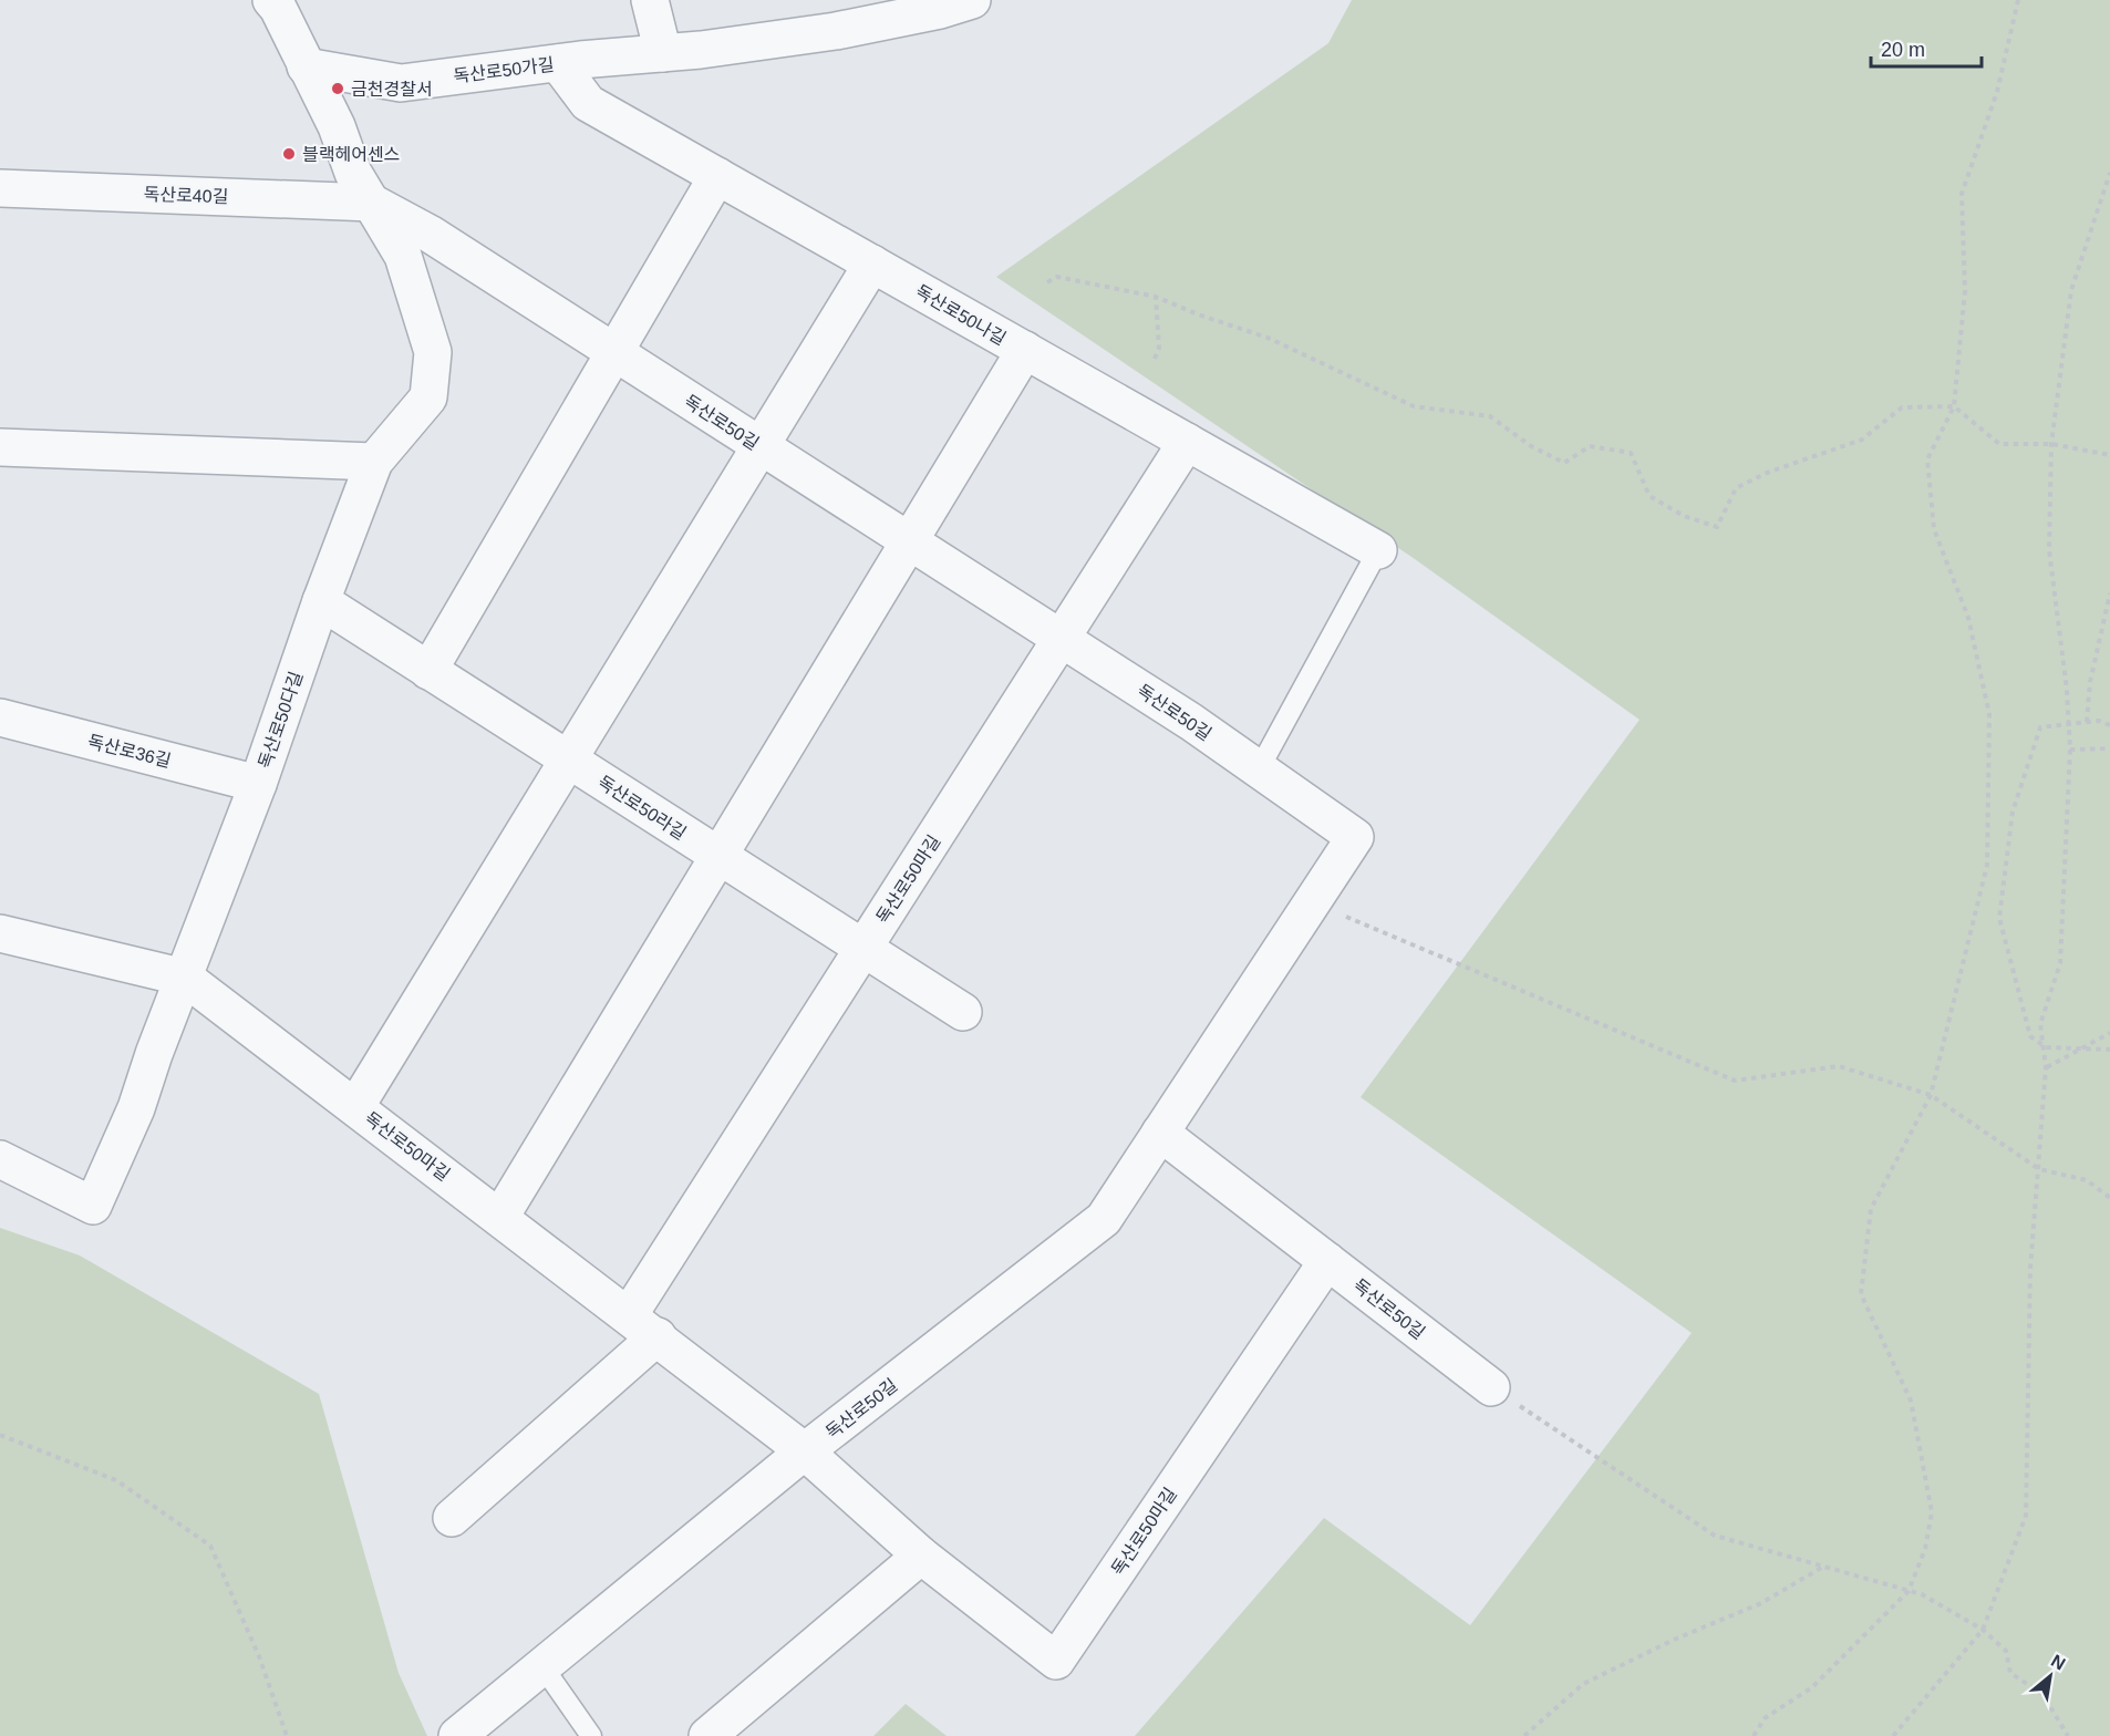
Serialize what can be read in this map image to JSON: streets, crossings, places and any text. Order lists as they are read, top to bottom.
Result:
{
  "streets": {
    "street": [
      "독산로50가길",
      "독산로40길",
      "독산로50나길",
      "독산로50길",
      "독산로50다길",
      "독산로36길",
      "독산로50라길",
      "독산로50마길"
    ]
  },
  "crossings": [
    ["독산로50가길", "독산로50나길"],
    ["독산로50가길", "독산로50길"],
    ["독산로40길", "독산로50길"],
    ["독산로40길", "독산로50다길"],
    ["독산로50나길", "독산로50마길"],
    ["독산로50길", "독산로50다길"],
    ["독산로50길", "독산로50마길"],
    ["독산로50다길", "독산로36길"],
    ["독산로50다길", "독산로50라길"],
    ["독산로50다길", "독산로50마길"],
    ["독산로50라길", "독산로50마길"]
  ],
  "places": ["금천경찰서", "블랙헤어센스"],
  "scale_bar": "20 m",
  "north": "top right"
}
